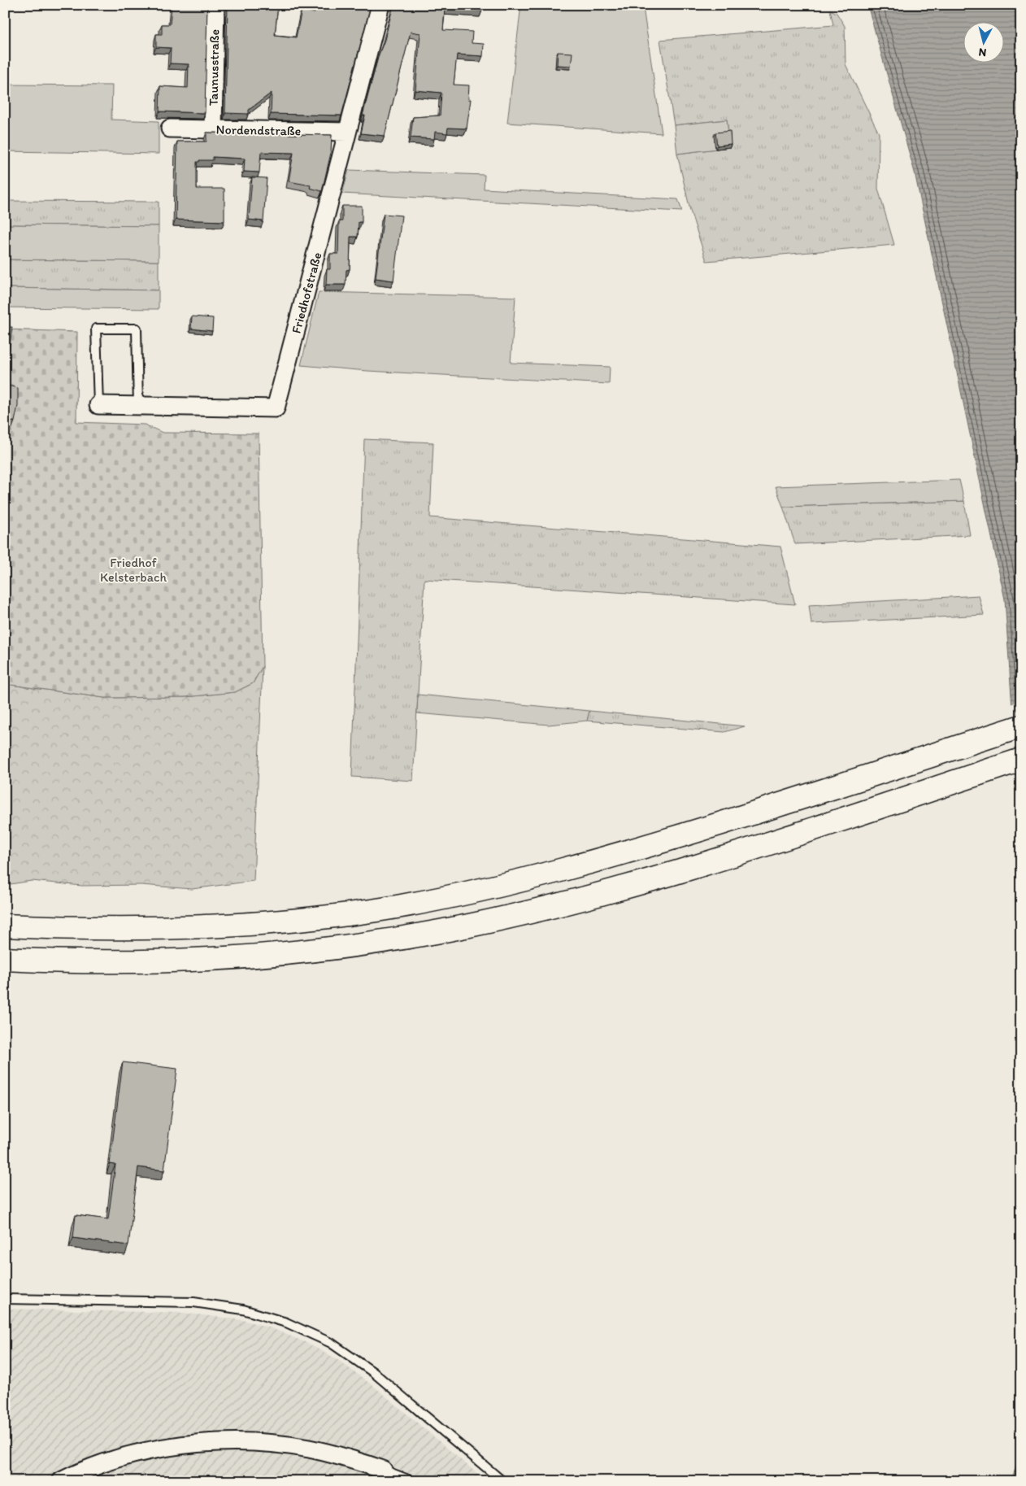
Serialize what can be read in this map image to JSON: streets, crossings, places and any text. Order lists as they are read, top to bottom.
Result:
{
  "streets": {
    "street": ["Taunusstraße", "Nordendstraße", "Friedhofstraße"]
  },
  "crossings": [
    ["Taunusstraße", "Nordendstraße"],
    ["Nordendstraße", "Friedhofstraße"]
  ],
  "parks": ["Friedhof Kelsterbach"],
  "north": "bottom"
}
